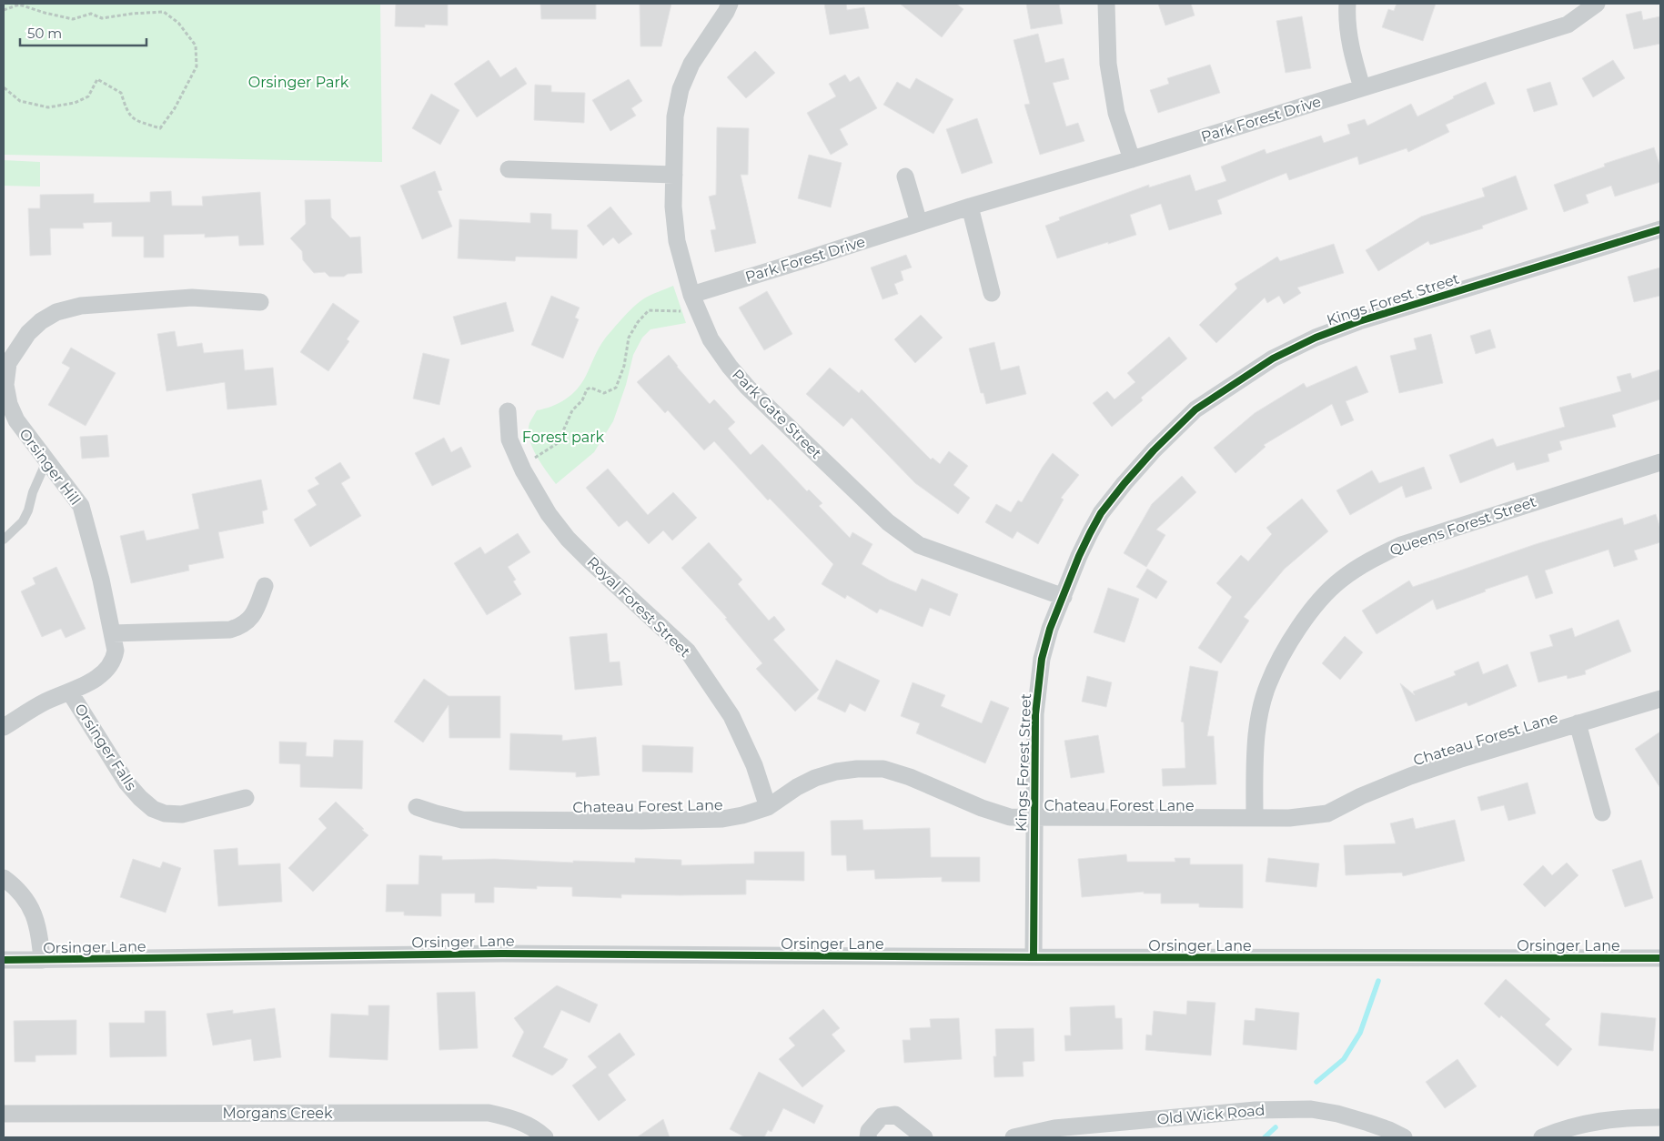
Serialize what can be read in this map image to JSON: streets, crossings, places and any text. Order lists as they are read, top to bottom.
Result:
{
  "streets": {
    "street": [
      "Park Forest Drive",
      "Kings Forest Street",
      "Park Gate Street",
      "Orsinger Hill",
      "Queens Forest Street",
      "Royal Forest Street",
      "Chateau Forest Lane",
      "Orsinger Falls",
      "Orsinger Lane",
      "Morgans Creek",
      "Old Wick Road"
    ]
  },
  "crossings": [
    ["Park Forest Drive", "Park Gate Street"],
    ["Kings Forest Street", "Park Gate Street"],
    ["Kings Forest Street", "Chateau Forest Lane"],
    ["Kings Forest Street", "Orsinger Lane"],
    ["Orsinger Hill", "Orsinger Falls"],
    ["Queens Forest Street", "Chateau Forest Lane"],
    ["Royal Forest Street", "Chateau Forest Lane"]
  ],
  "parks": ["Orsinger Park", "Forest park"],
  "scale_bar": "50 m"
}
